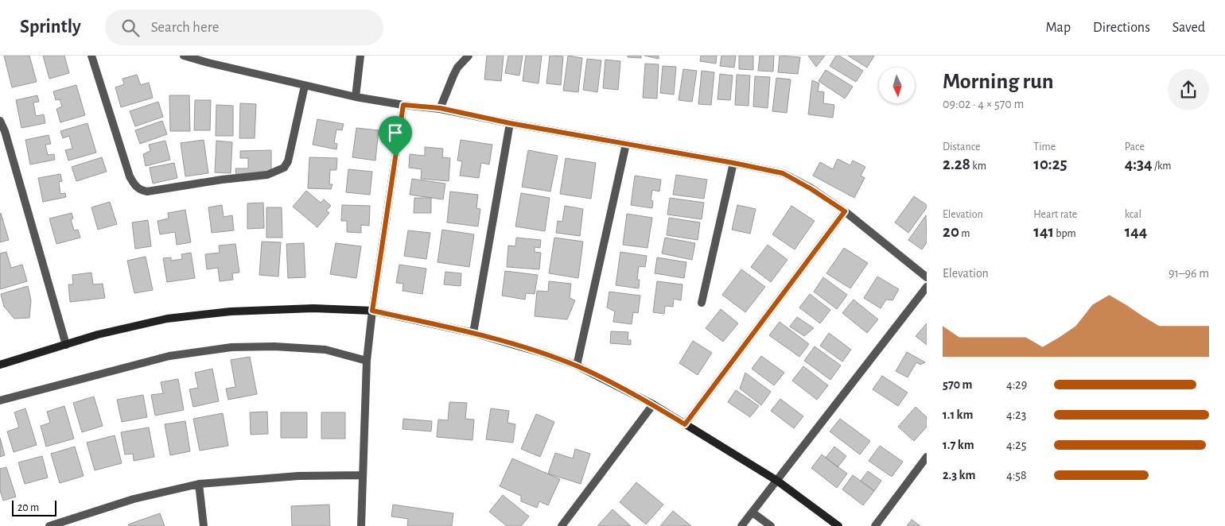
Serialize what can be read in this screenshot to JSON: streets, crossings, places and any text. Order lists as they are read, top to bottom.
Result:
{
  "scale_bar": "20 m",
  "north": "bottom",
  "page": {
    "header": "Sprintly",
    "search": "Search here",
    "nav": ["Map", "Directions", "Saved"],
    "heading": ["Morning run", "09:02 · 4 × 570 m"],
    "stats": [
      ["Distance", "2.28 km"],
      ["Time", "10:25"],
      ["Pace", "4:34 /km"],
      ["Elevation", "20 m"],
      ["Heart rate", "141 bpm"],
      ["kcal", "144"]
    ],
    "chart": ["Elevation", "91–96 m"],
    "list": [
      {
        "name": "570 m",
        "note": "4:29"
      },
      {
        "name": "1.1 km",
        "note": "4:23"
      },
      {
        "name": "1.7 km",
        "note": "4:25"
      },
      {
        "name": "2.3 km",
        "note": "4:58"
      }
    ],
    "scale": "20 m"
  }
}
